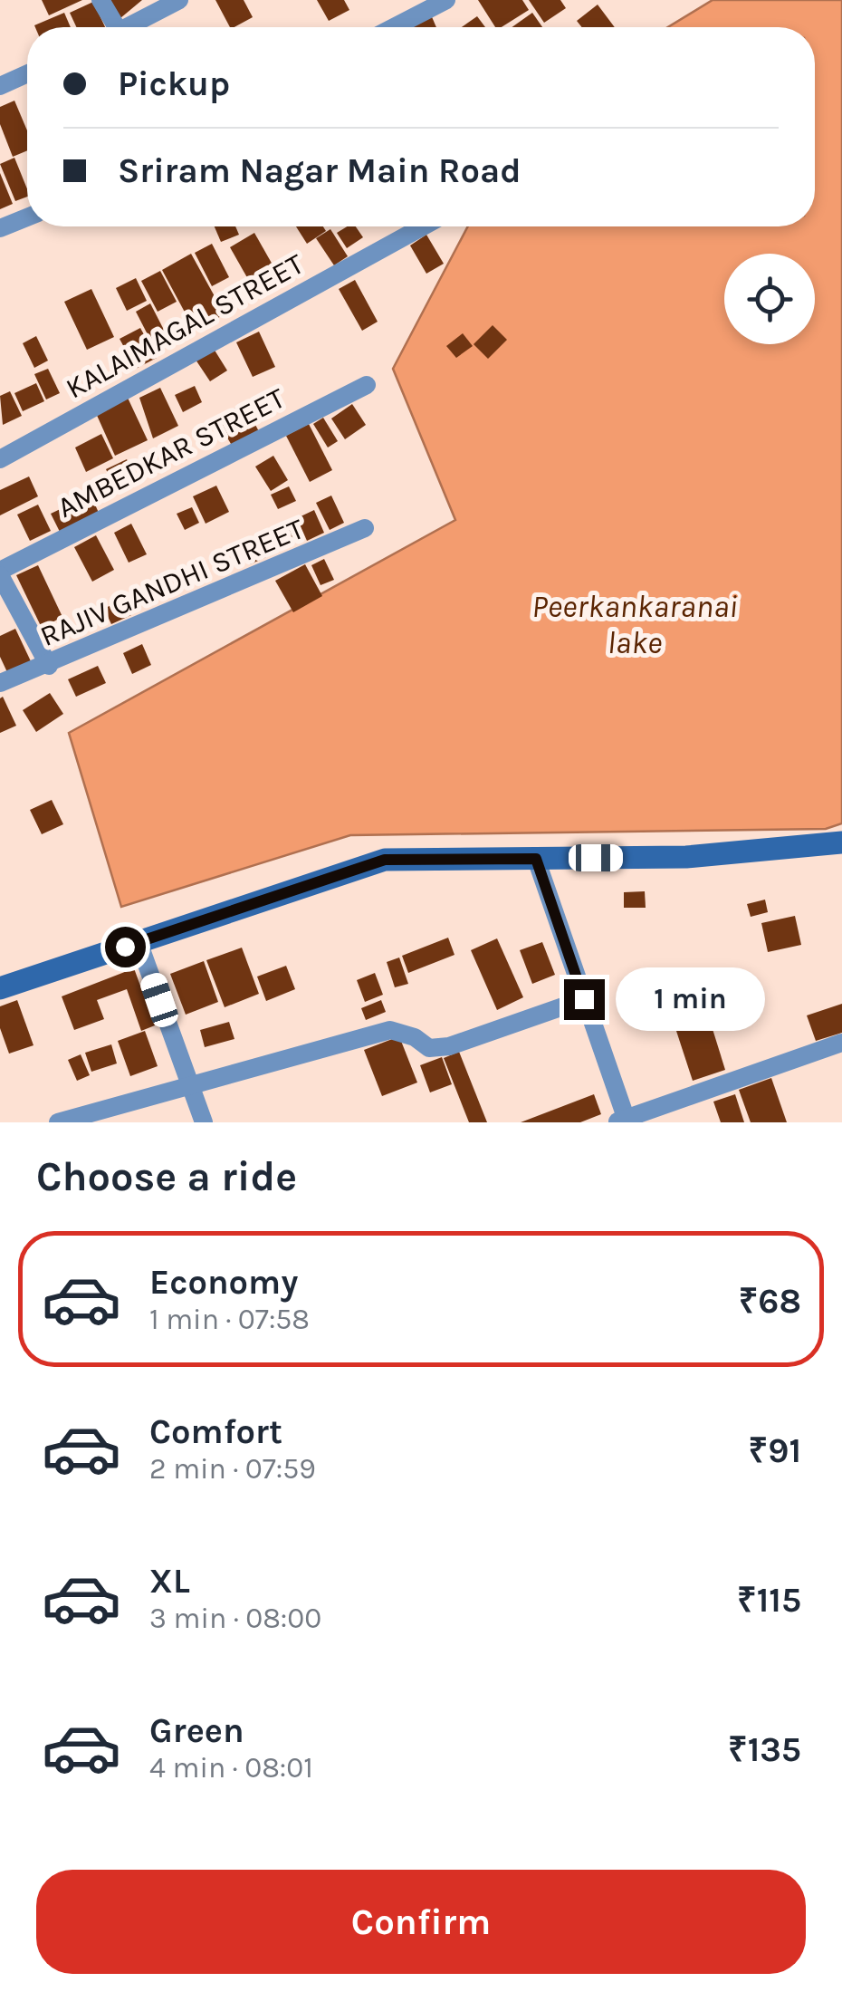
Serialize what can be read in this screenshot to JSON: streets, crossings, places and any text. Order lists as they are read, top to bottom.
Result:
{
  "streets": {
    "street": ["KALAIMAGAL STREET", "AMBEDKAR STREET", "RAJIV GANDHI STREET"]
  },
  "water": ["Peerkankaranai lake"],
  "page": {
    "banner": ["Pickup", "Sriram Nagar Main Road"],
    "bubble": "1 min",
    "heading": "Choose a ride",
    "list": [
      {
        "name": "Economy",
        "note": "1 min · 07:58",
        "value": "₹68"
      },
      {
        "name": "Comfort",
        "note": "2 min · 07:59",
        "value": "₹91"
      },
      {
        "name": "XL",
        "note": "3 min · 08:00",
        "value": "₹115"
      },
      {
        "name": "Green",
        "note": "4 min · 08:01",
        "value": "₹135"
      }
    ],
    "buttons": "Confirm"
  }
}
